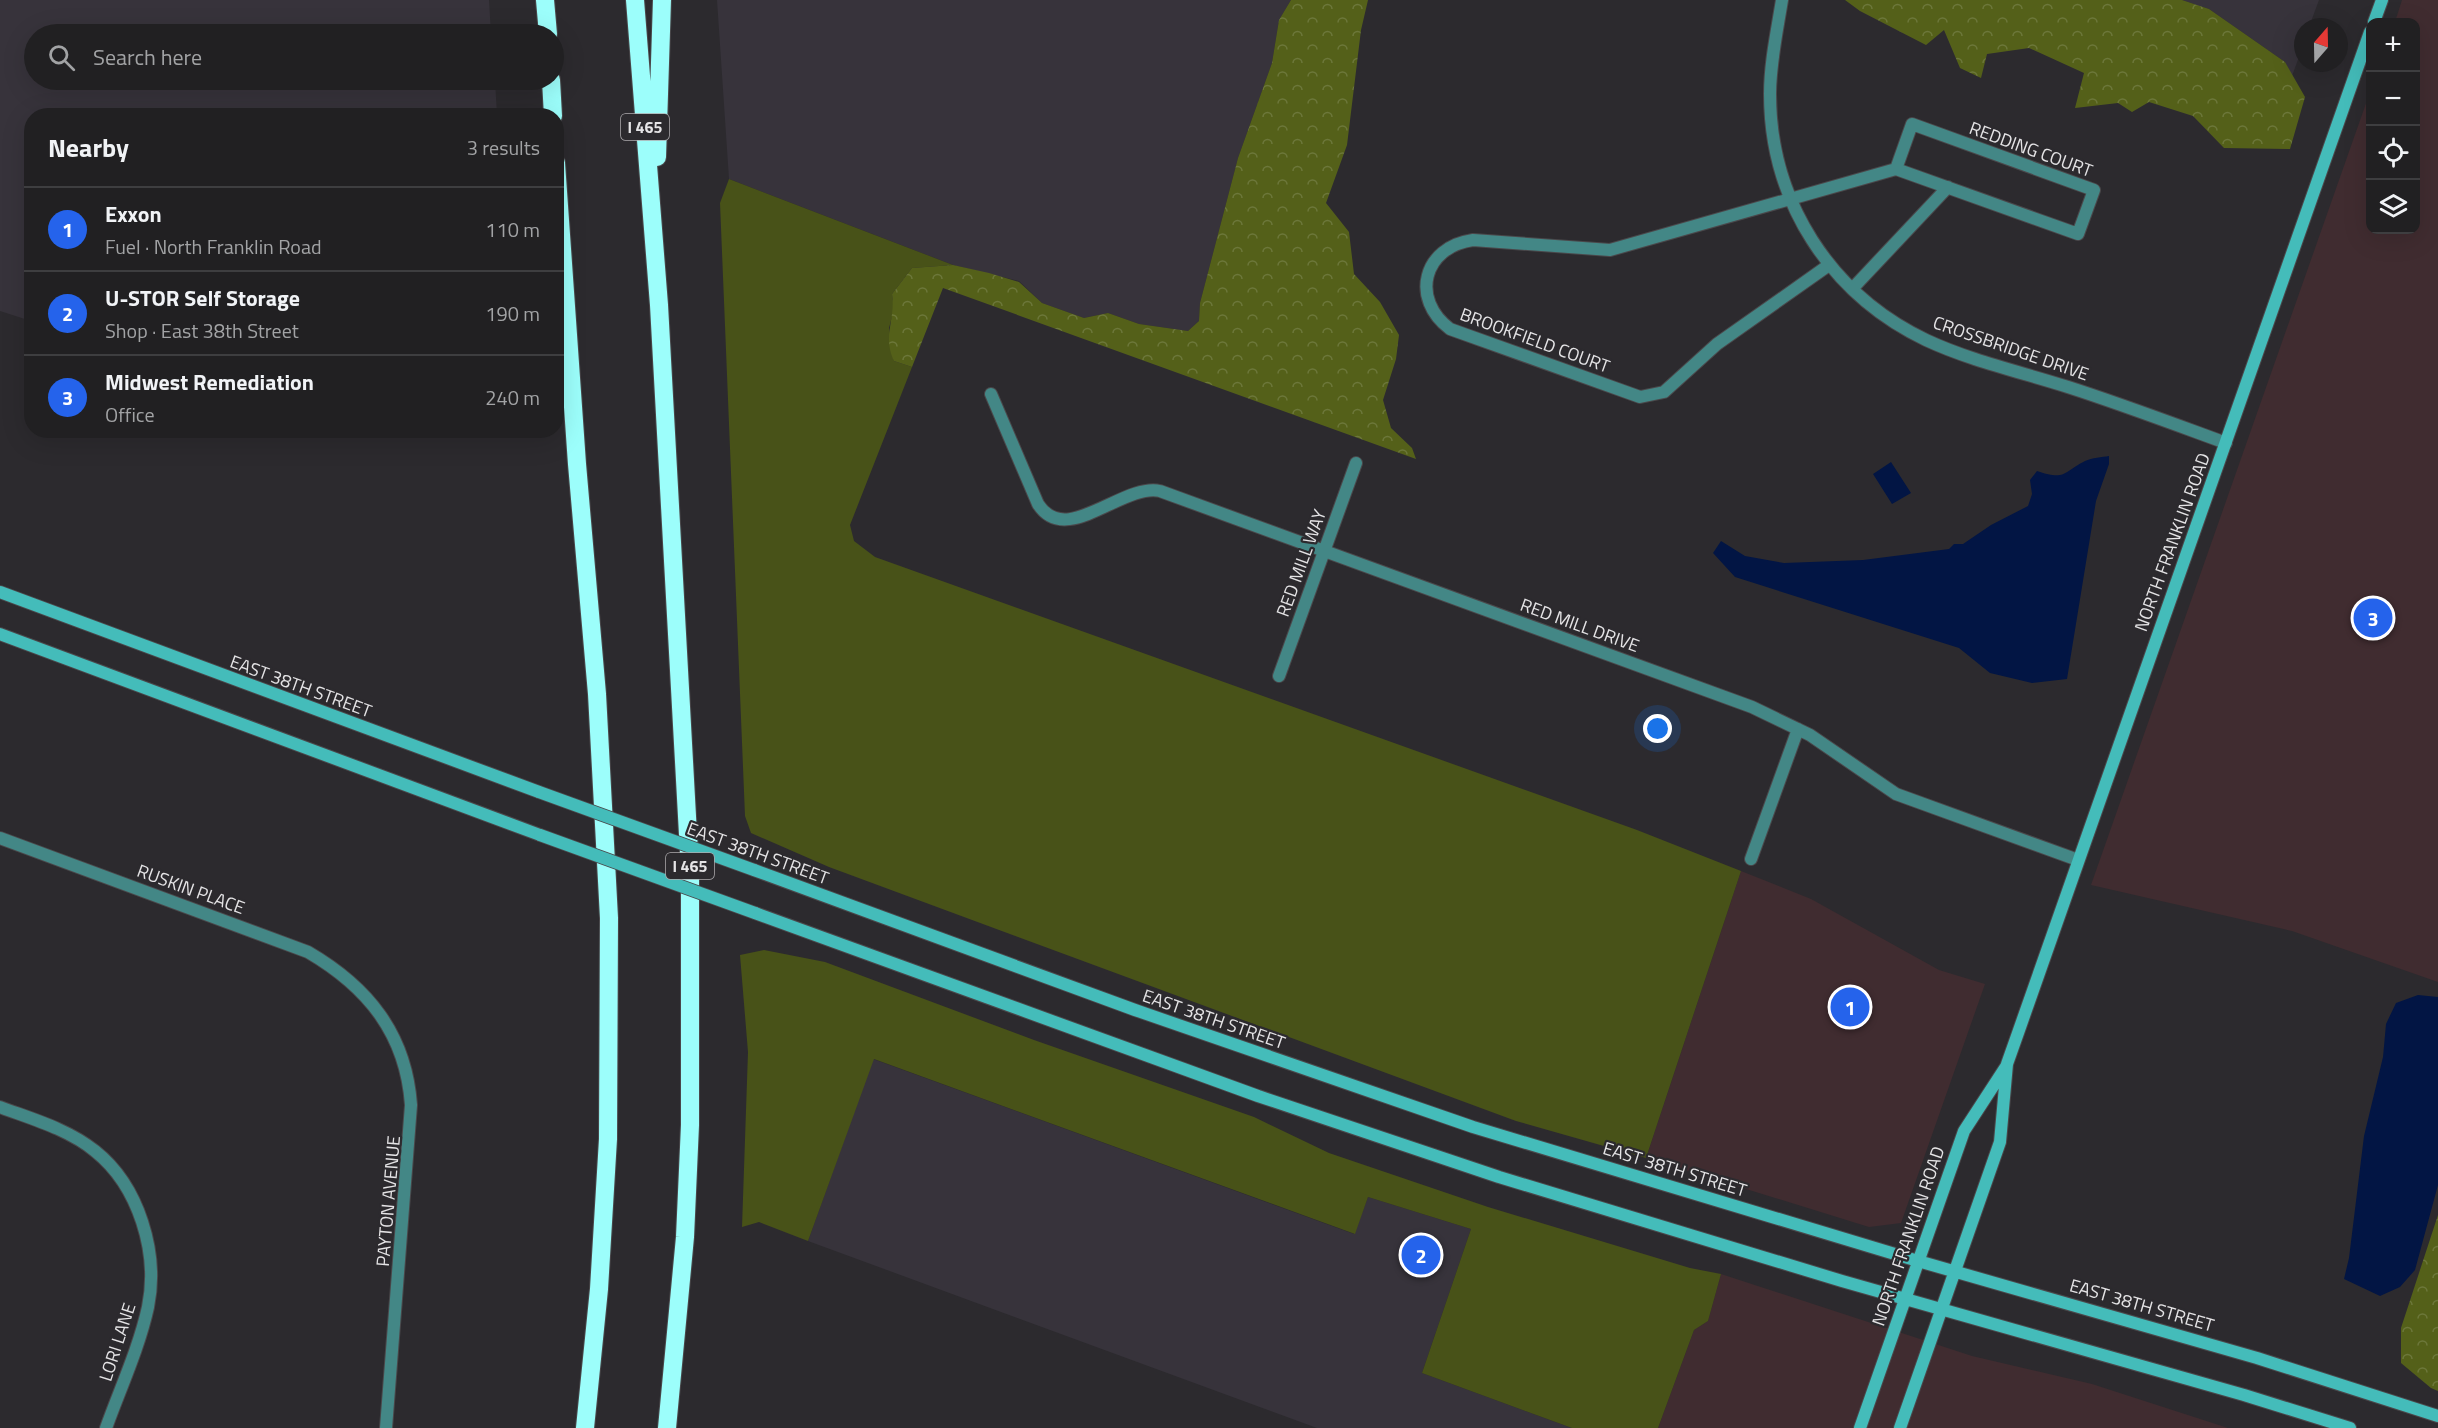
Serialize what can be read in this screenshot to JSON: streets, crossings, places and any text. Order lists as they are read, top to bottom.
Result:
{
  "streets": {
    "highway": ["I 465"],
    "main road": ["NORTH FRANKLIN ROAD", "EAST 38TH STREET"],
    "street": [
      "REDDING COURT",
      "BROOKFIELD COURT",
      "CROSSBRIDGE DRIVE",
      "RED MILL WAY",
      "RED MILL DRIVE",
      "RUSKIN PLACE",
      "PAYTON AVENUE",
      "LORI LANE"
    ]
  },
  "crossings": [
    ["BROOKFIELD COURT", "CROSSBRIDGE DRIVE"],
    ["CROSSBRIDGE DRIVE", "NORTH FRANKLIN ROAD"],
    ["NORTH FRANKLIN ROAD", "RED MILL DRIVE"],
    ["NORTH FRANKLIN ROAD", "EAST 38TH STREET"],
    ["RED MILL WAY", "RED MILL DRIVE"],
    ["RUSKIN PLACE", "PAYTON AVENUE"]
  ],
  "north": "top",
  "page": {
    "map_buttons": ["+", "−"],
    "search": "Search here",
    "heading": ["Nearby", "3 results"],
    "list": [
      {
        "mark": "1",
        "name": "Exxon",
        "note": "Fuel · North Franklin Road",
        "value": "110 m"
      },
      {
        "mark": "2",
        "name": "U-STOR Self Storage",
        "note": "Shop · East 38th Street",
        "value": "190 m"
      },
      {
        "mark": "3",
        "name": "Midwest Remediation",
        "note": "Office",
        "value": "240 m"
      }
    ],
    "pins": ["3", "1", "2"]
  }
}
